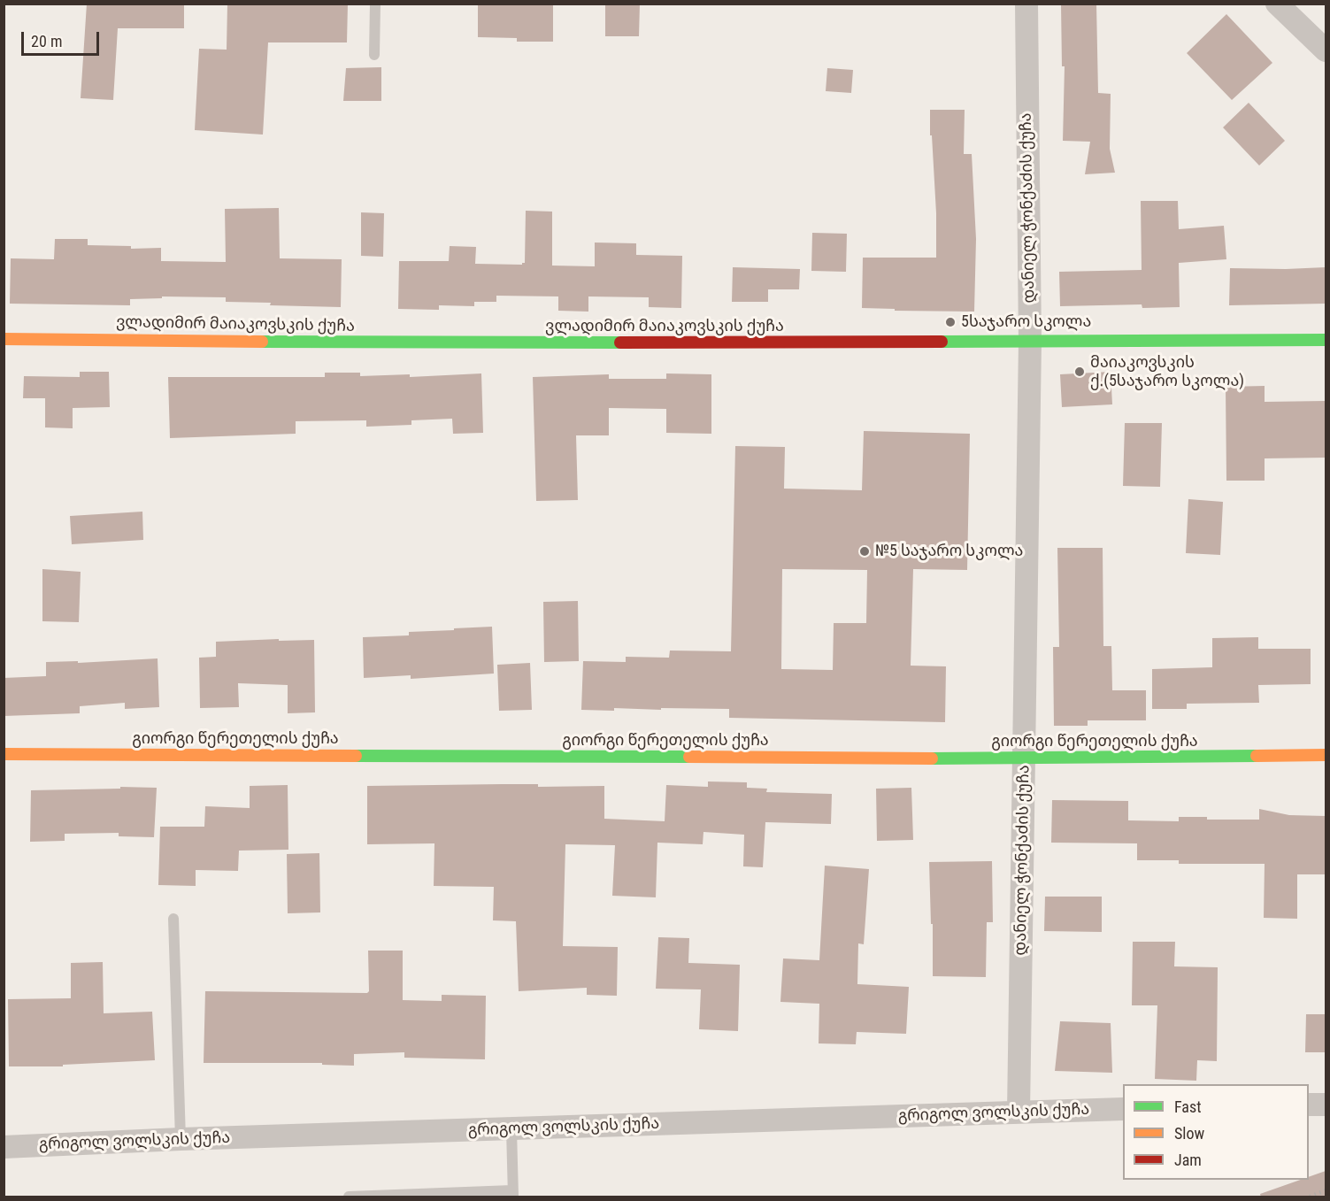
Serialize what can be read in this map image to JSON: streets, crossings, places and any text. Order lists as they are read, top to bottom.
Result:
{
  "streets": {
    "main road": ["ვლადიმირ მაიაკოვსკის ქუჩა", "გიორგი წერეთელის ქუჩა"],
    "street": ["დანიელ ჭონქაძის ქუჩა", "გრიგოლ ვოლსკის ქუჩა"]
  },
  "crossings": [
    ["დანიელ ჭონქაძის ქუჩა", "ვლადიმირ მაიაკოვსკის ქუჩა"],
    ["დანიელ ჭონქაძის ქუჩა", "გიორგი წერეთელის ქუჩა"],
    ["დანიელ ჭონქაძის ქუჩა", "გრიგოლ ვოლსკის ქუჩა"]
  ],
  "places": ["5საჯარო სკოლა", "მაიაკოვსკის ქ.(5საჯარო სკოლა)", "№5 საჯარო სკოლა"],
  "legend": ["Fast", "Slow", "Jam"],
  "scale_bar": "20 m"
}
